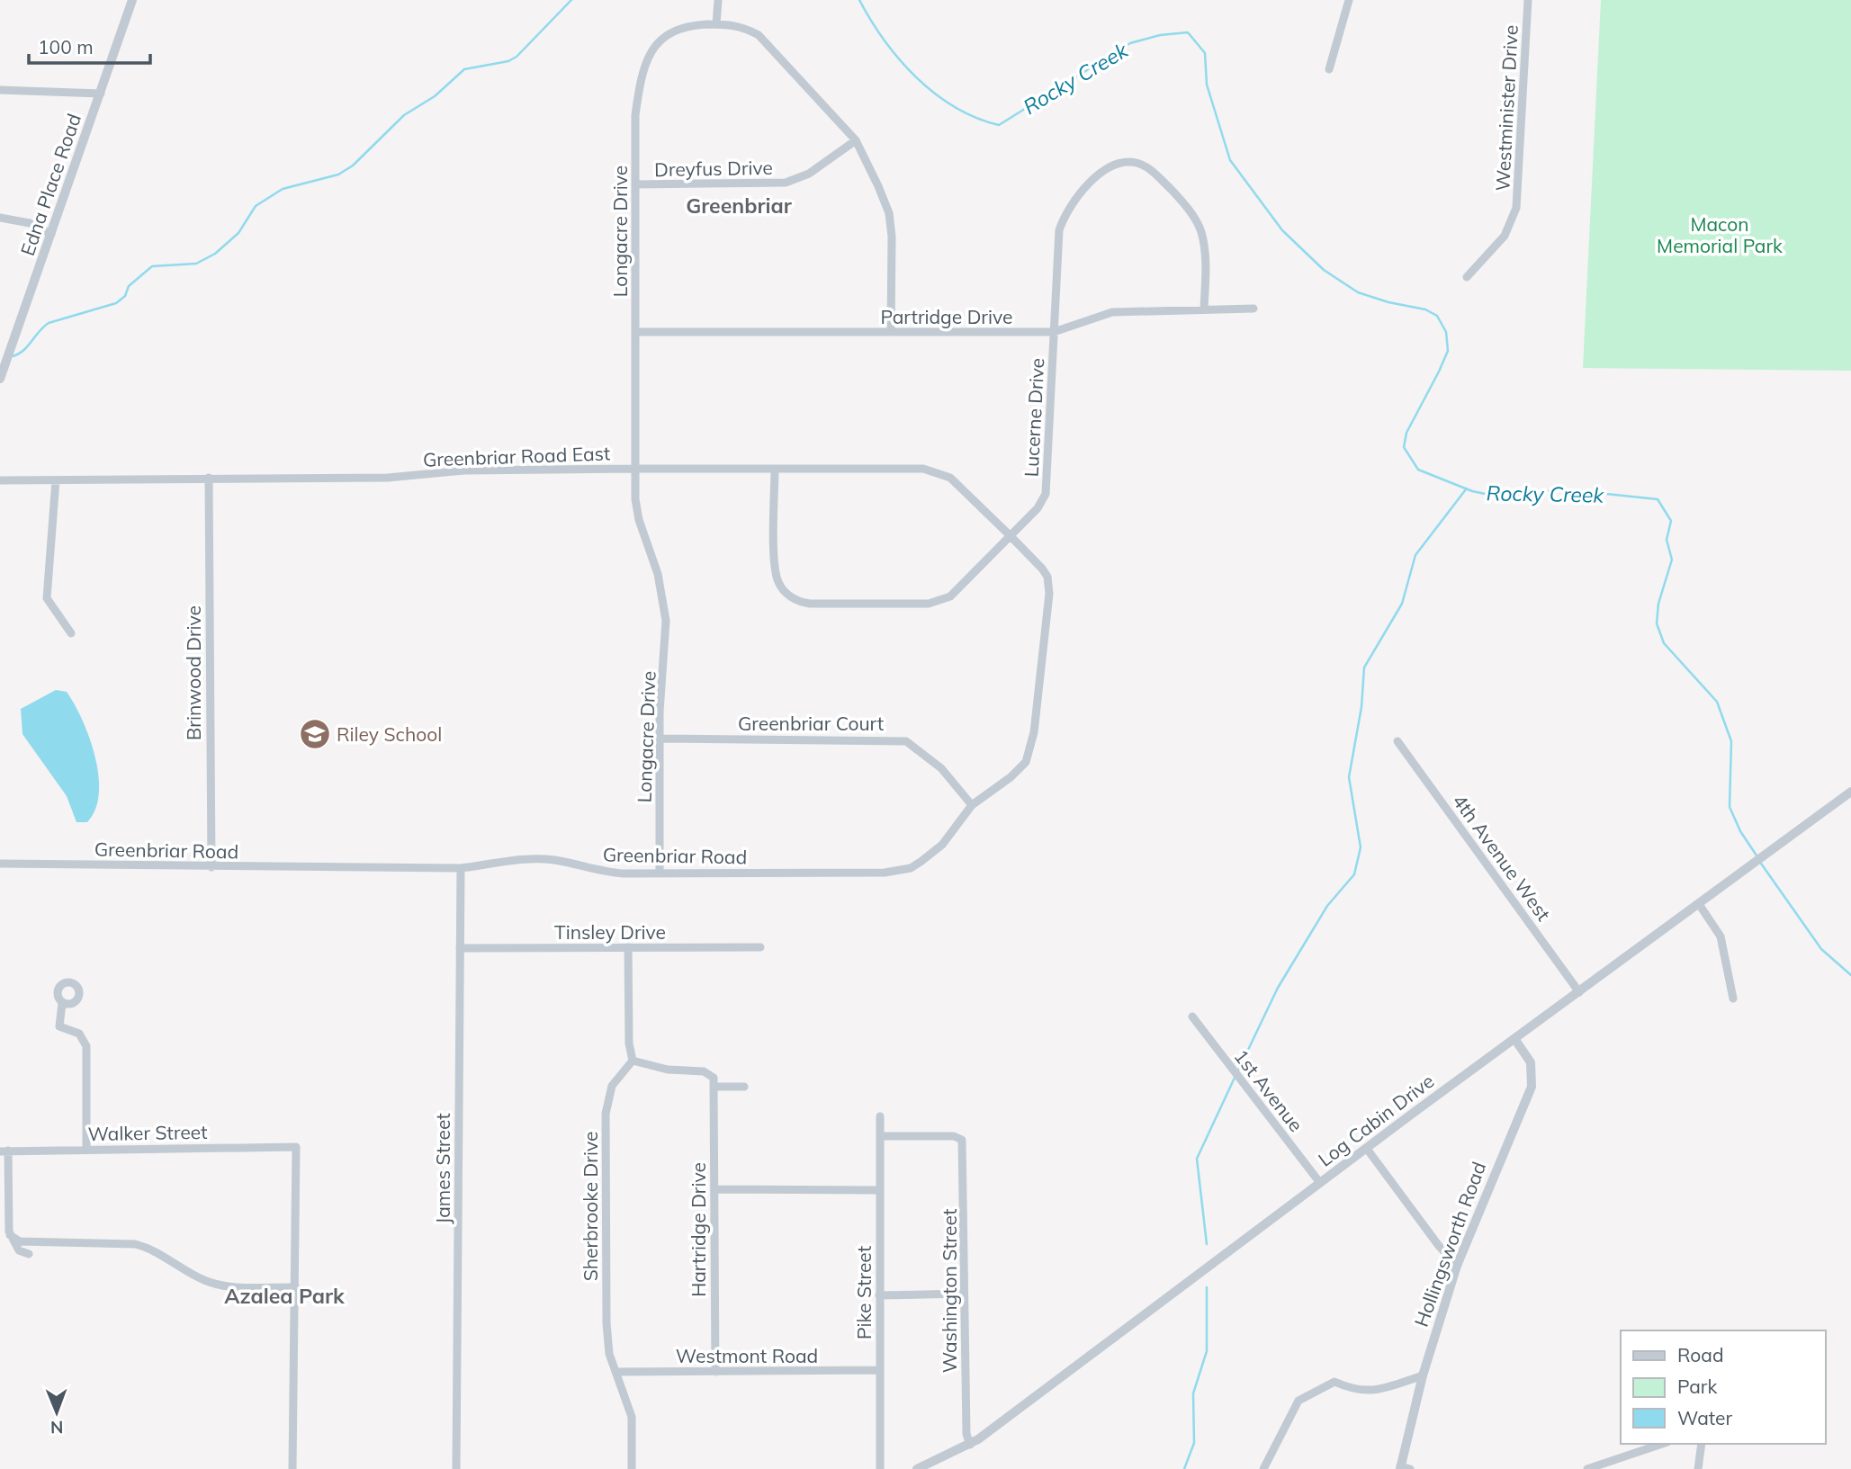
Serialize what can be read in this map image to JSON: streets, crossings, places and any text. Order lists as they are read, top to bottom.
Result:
{
  "streets": {
    "street": [
      "Westminister Drive",
      "Dreyfus Drive",
      "Edna Place Road",
      "Longacre Drive",
      "Partridge Drive",
      "Lucerne Drive",
      "Greenbriar Road East",
      "Brinwood Drive",
      "Greenbriar Court",
      "Greenbriar Road",
      "4th Avenue West",
      "Tinsley Drive",
      "1st Avenue",
      "Log Cabin Drive",
      "Walker Street",
      "James Street",
      "Sherbrooke Drive",
      "Hartridge Drive",
      "Hollingsworth Road",
      "Washington Street",
      "Pike Street",
      "Westmont Road"
    ]
  },
  "crossings": [
    ["Dreyfus Drive", "Longacre Drive"],
    ["Longacre Drive", "Partridge Drive"],
    ["Longacre Drive", "Greenbriar Road East"],
    ["Longacre Drive", "Greenbriar Court"],
    ["Longacre Drive", "Greenbriar Road"],
    ["Partridge Drive", "Lucerne Drive"],
    ["Lucerne Drive", "Greenbriar Road East"],
    ["Lucerne Drive", "Greenbriar Road"],
    ["Greenbriar Road East", "Brinwood Drive"],
    ["Greenbriar Road East", "Greenbriar Road"],
    ["Brinwood Drive", "Greenbriar Road"],
    ["Greenbriar Court", "Greenbriar Road"],
    ["Greenbriar Road", "James Street"],
    ["4th Avenue West", "Log Cabin Drive"],
    ["Tinsley Drive", "James Street"],
    ["1st Avenue", "Log Cabin Drive"],
    ["Log Cabin Drive", "Hollingsworth Road"],
    ["Log Cabin Drive", "Washington Street"],
    ["Sherbrooke Drive", "Westmont Road"],
    ["Hartridge Drive", "Westmont Road"],
    ["Washington Street", "Pike Street"],
    ["Pike Street", "Westmont Road"]
  ],
  "districts": ["Greenbriar", "Azalea Park"],
  "water": ["Rocky Creek"],
  "parks": ["Macon Memorial Park"],
  "places": {
    "school or university": ["Riley School"]
  },
  "legend": ["Road", "Park", "Water"],
  "scale_bar": "100 m",
  "north": "bottom"
}
